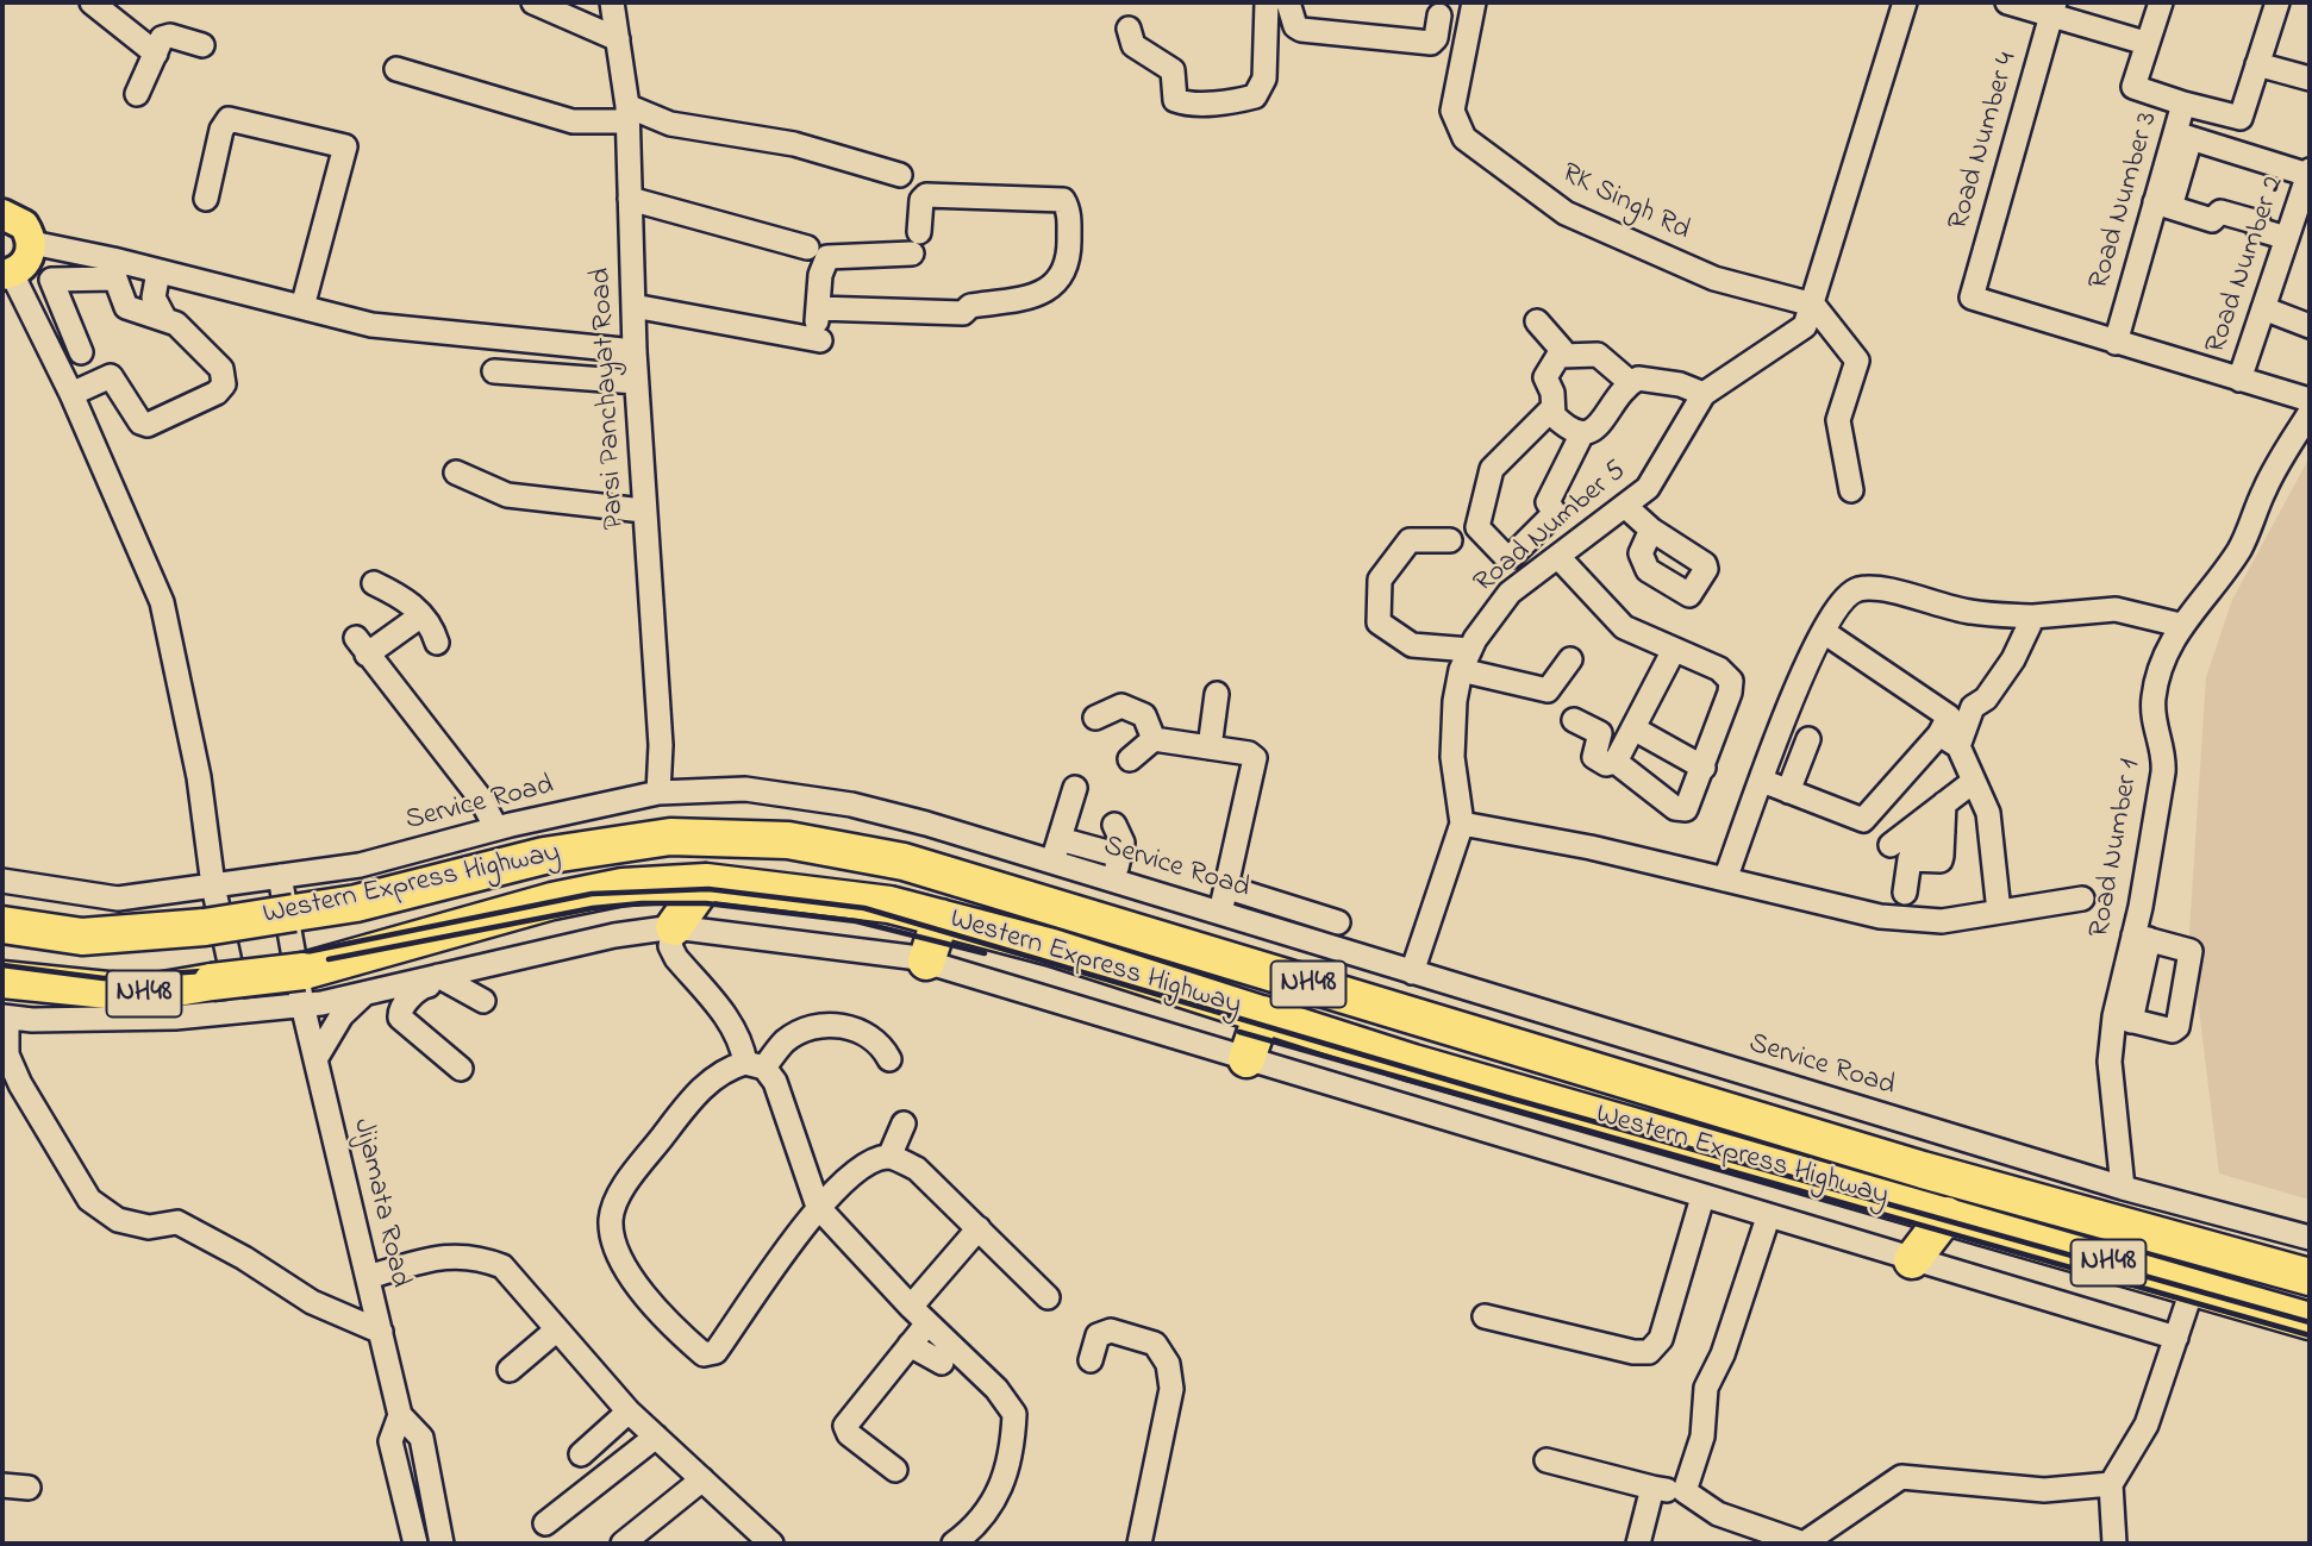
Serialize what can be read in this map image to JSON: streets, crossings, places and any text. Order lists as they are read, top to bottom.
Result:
{
  "streets": {
    "highway": ["Western Express Highway", "NH48"],
    "street": [
      "Road Number 4",
      "Road Number 3",
      "RK Singh Rd",
      "Road Number 2",
      "Parsi Panchayat Road",
      "Road Number 5",
      "Service Road",
      "Road Number 1",
      "Jijamata Road"
    ]
  },
  "crossings": [
    ["Road Number 4", "Road Number 3"],
    ["RK Singh Rd", "Road Number 5"],
    ["Parsi Panchayat Road", "Service Road"],
    ["Road Number 5", "Service Road"],
    ["Service Road", "Road Number 1"],
    ["Service Road", "Jijamata Road"],
    ["Western Express Highway", "Jijamata Road"]
  ]
}
